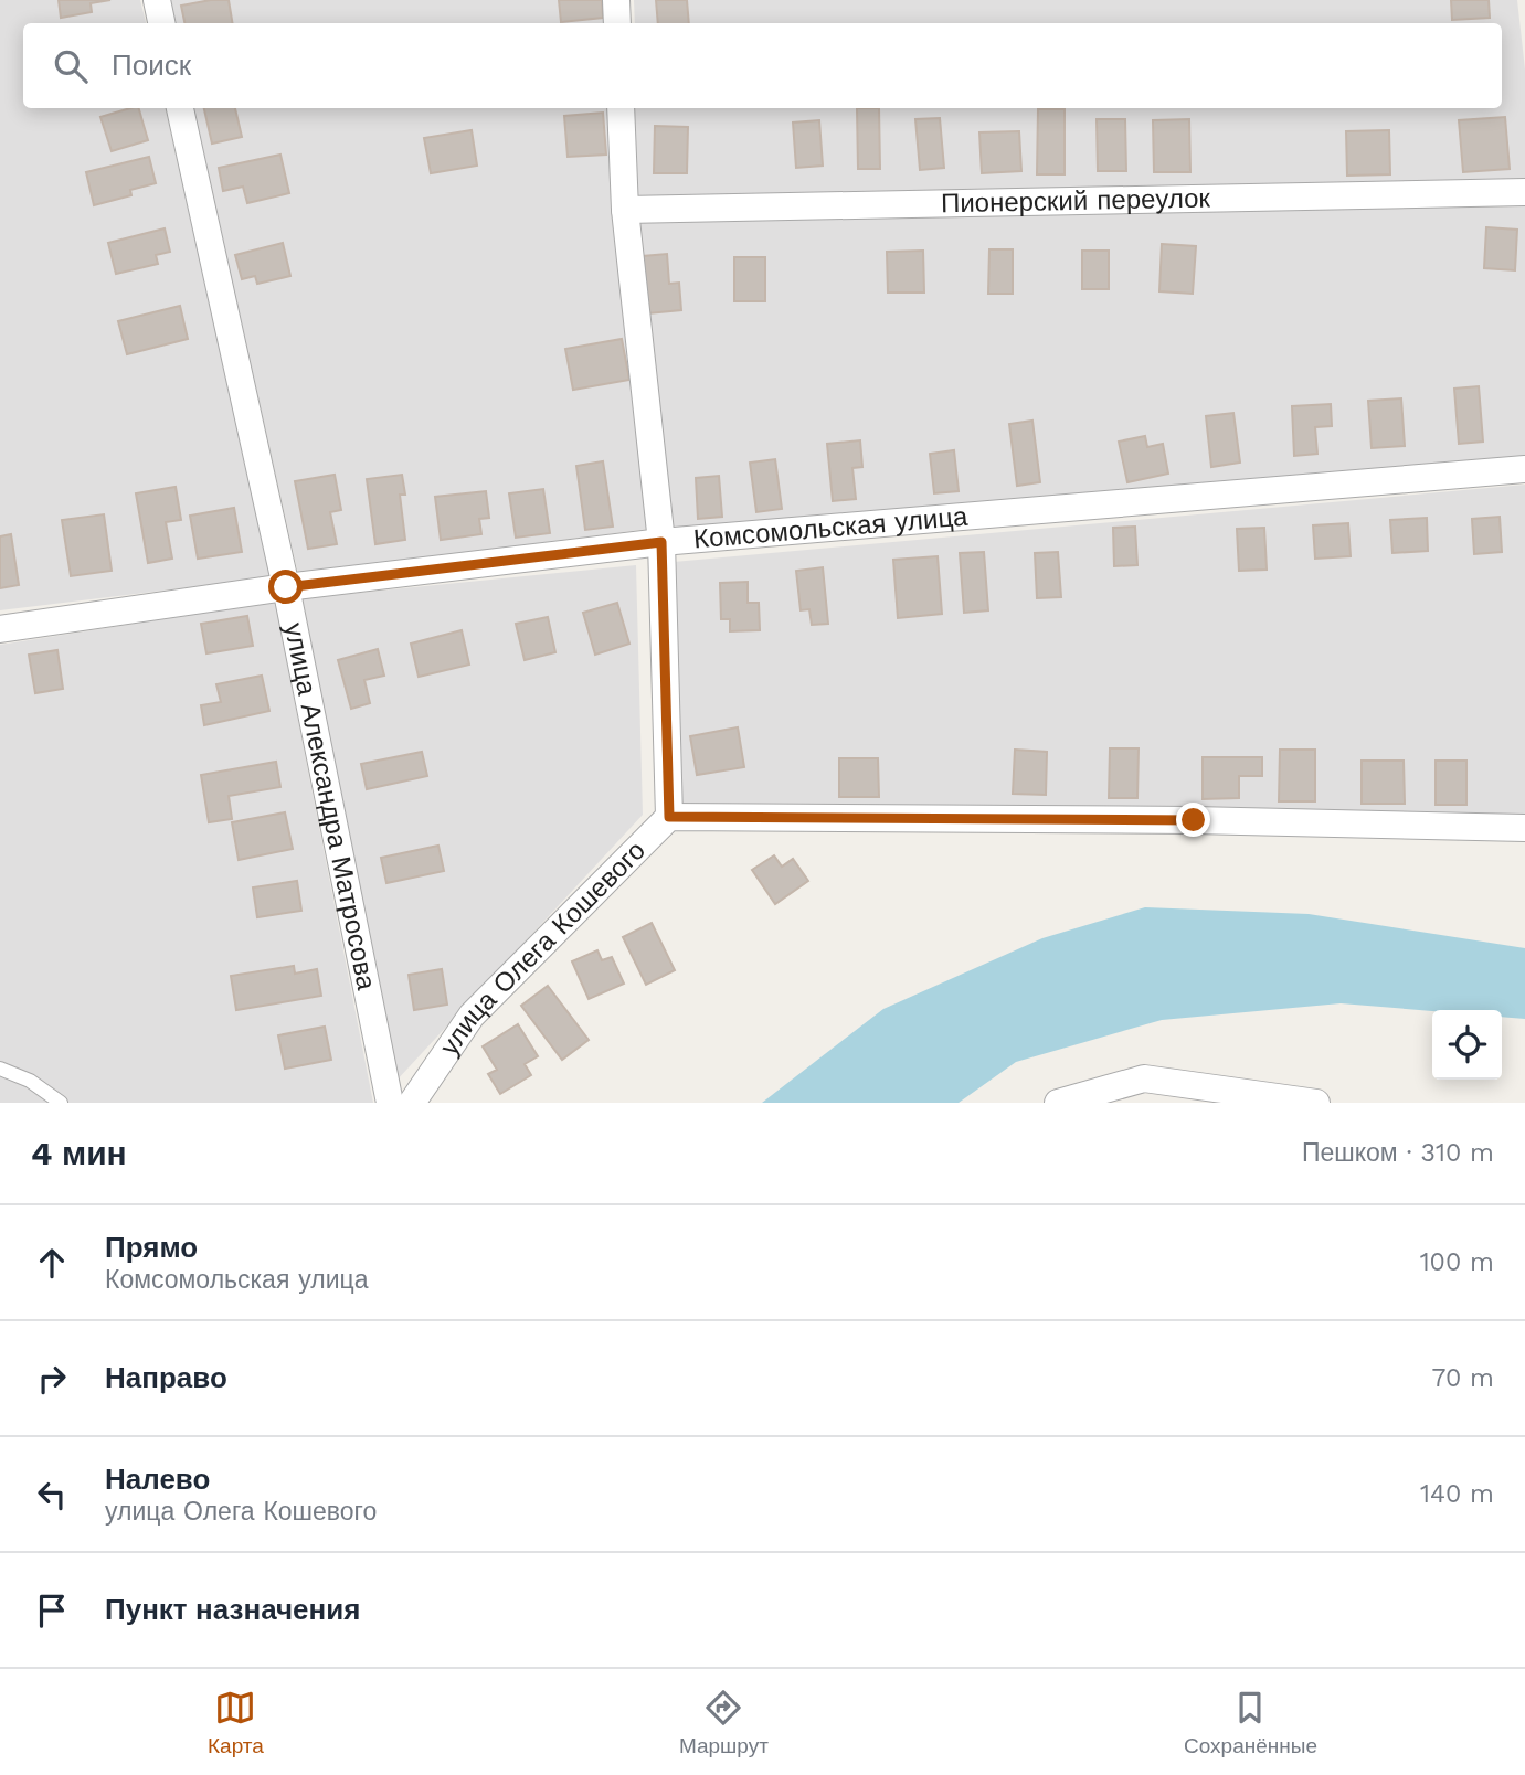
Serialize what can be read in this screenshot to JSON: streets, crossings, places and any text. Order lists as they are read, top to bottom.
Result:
{
  "streets": {
    "street": [
      "Пионерский переулок",
      "Комсомольская улица",
      "улица Александра Матросова",
      "улица Олега Кошевого"
    ]
  },
  "crossings": [
    ["Комсомольская улица", "улица Александра Матросова"]
  ],
  "page": {
    "search": "Поиск",
    "heading": ["4 мин", "Пешком · 310 m"],
    "list": [
      ["Прямо", "Комсомольская улица", "100 m"],
      ["Направо", "70 m"],
      ["Налево", "улица Олега Кошевого", "140 m"],
      "Пункт назначения"
    ],
    "nav": ["Карта", "Маршрут", "Сохранённые"]
  }
}
